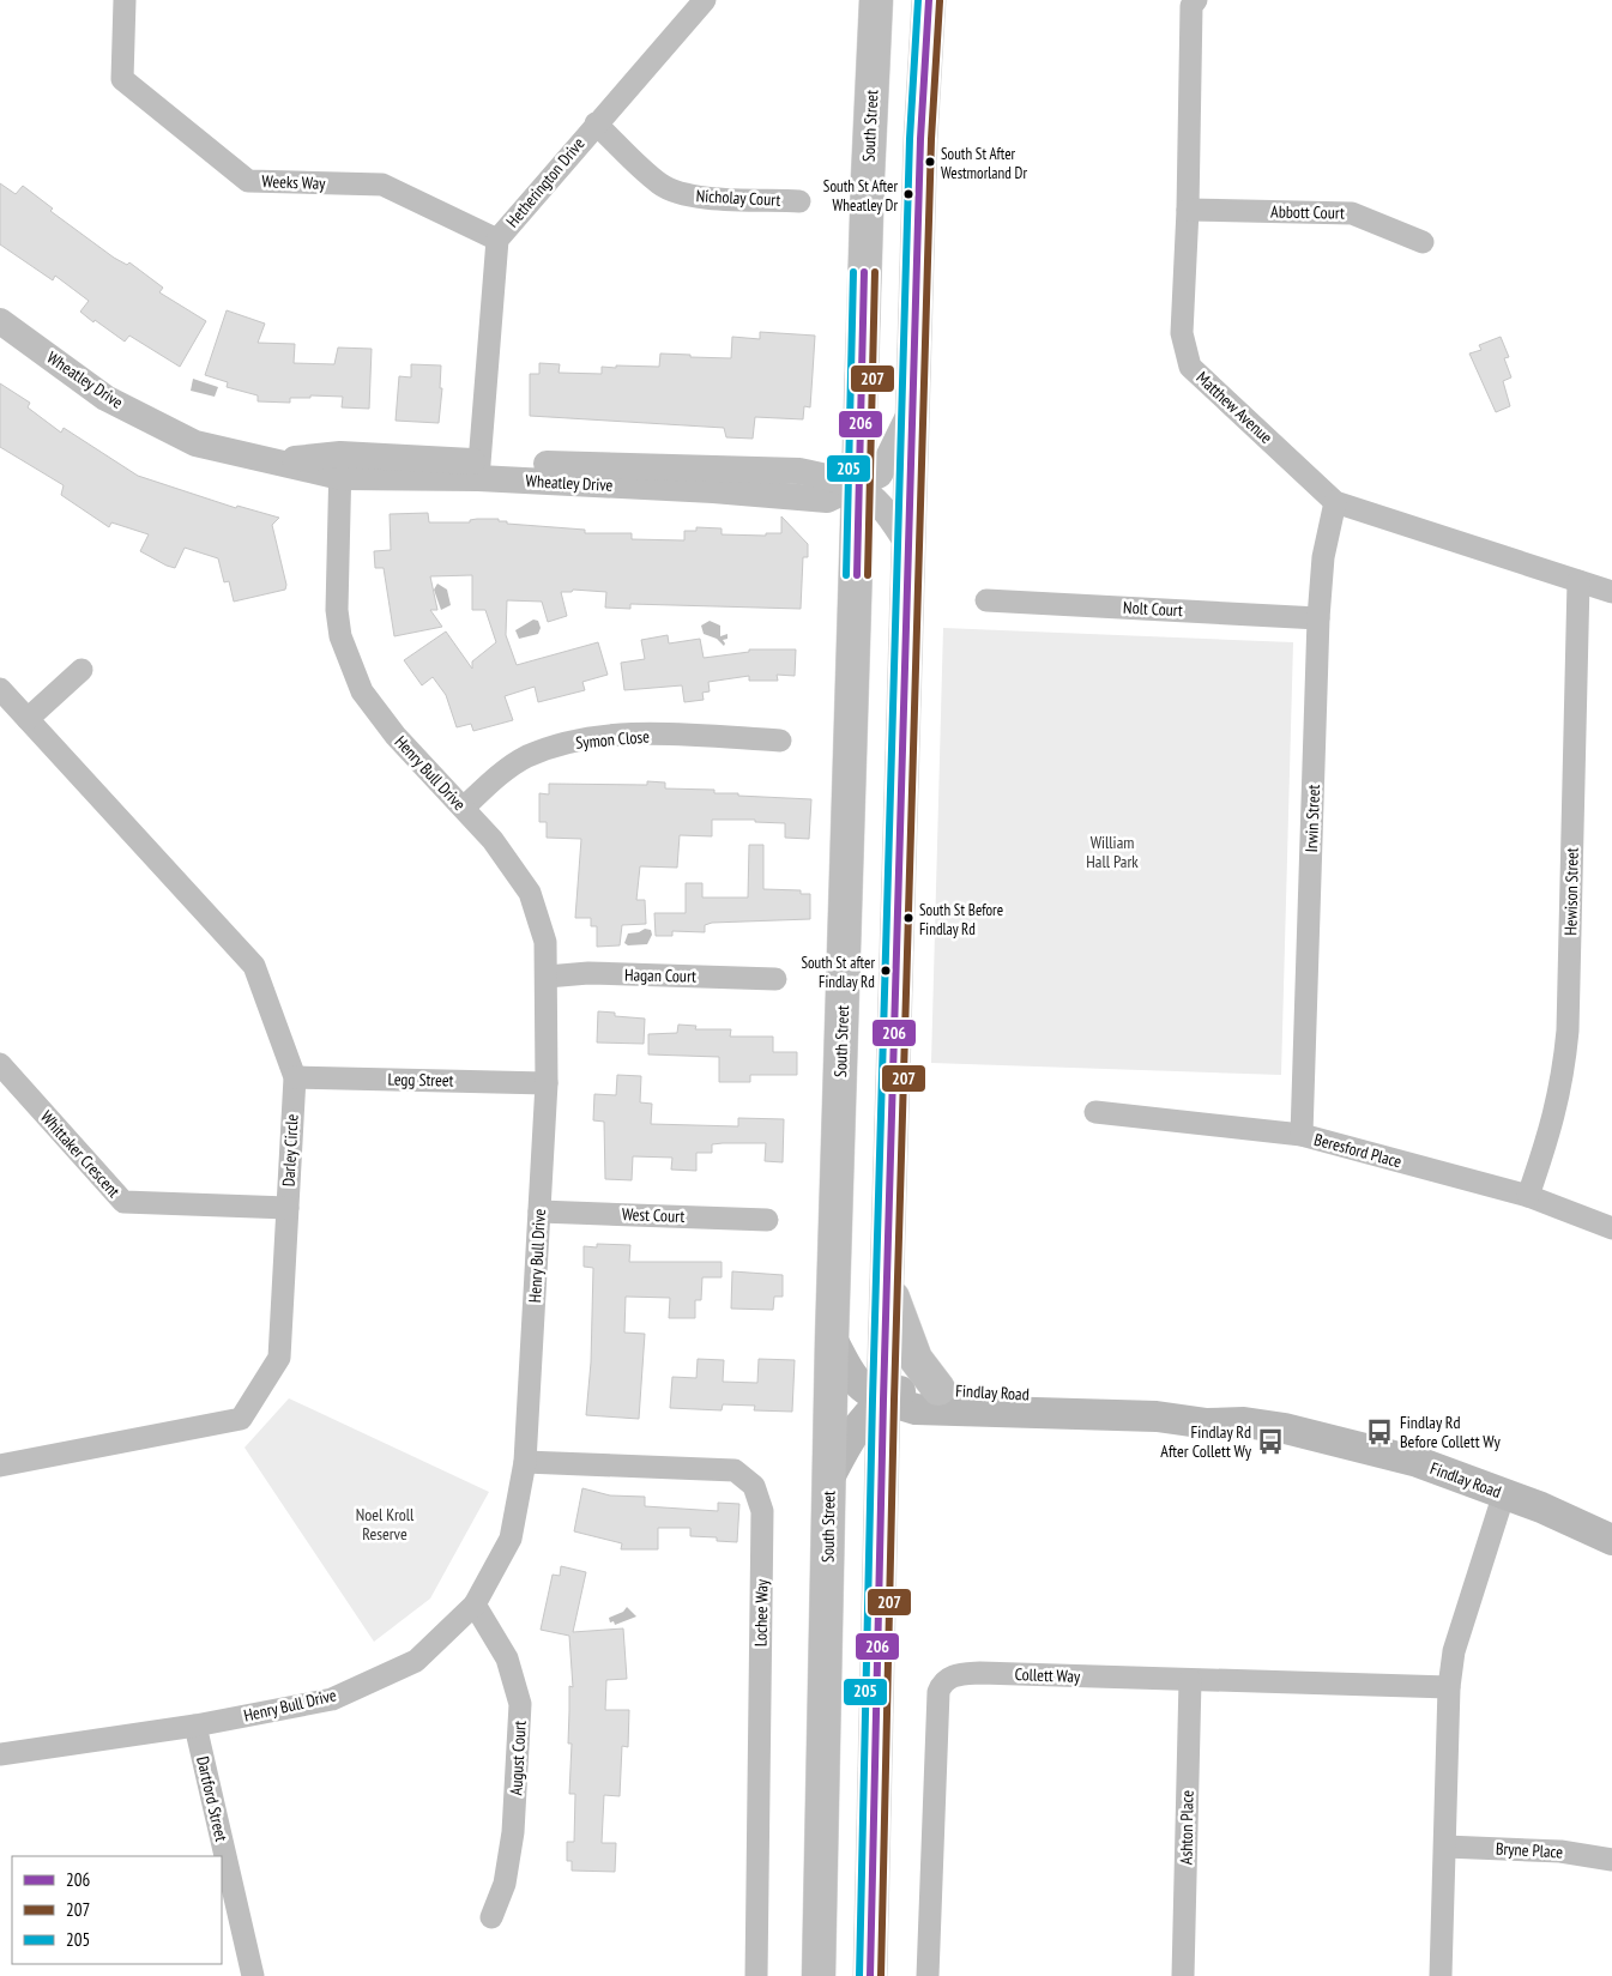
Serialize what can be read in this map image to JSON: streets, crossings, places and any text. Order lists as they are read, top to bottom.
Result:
{
  "streets": {
    "highway": ["South Street"],
    "main road": ["Findlay Road"],
    "street": [
      "Weeks Way",
      "Hetherington Drive",
      "Nicholay Court",
      "Abbott Court",
      "Wheatley Drive",
      "Matthew Avenue",
      "Nolt Court",
      "Symon Close",
      "Henry Bull Drive",
      "Irwin Street",
      "Hewison Street",
      "Hagan Court",
      "Legg Street",
      "Darley Circle",
      "Beresford Place",
      "Whittaker Crescent",
      "West Court",
      "Lochee Way",
      "Collett Way",
      "August Court",
      "Dartford Street",
      "Ashton Place",
      "Bryne Place"
    ]
  },
  "crossings": [
    ["South Street", "Wheatley Drive"],
    ["South Street", "Findlay Road"],
    ["Weeks Way", "Hetherington Drive"],
    ["Hetherington Drive", "Nicholay Court"],
    ["Hetherington Drive", "Wheatley Drive"],
    ["Abbott Court", "Matthew Avenue"],
    ["Wheatley Drive", "Henry Bull Drive"],
    ["Matthew Avenue", "Irwin Street"],
    ["Matthew Avenue", "Hewison Street"],
    ["Nolt Court", "Irwin Street"],
    ["Symon Close", "Henry Bull Drive"],
    ["Henry Bull Drive", "Hagan Court"],
    ["Henry Bull Drive", "Legg Street"],
    ["Henry Bull Drive", "West Court"],
    ["Henry Bull Drive", "Lochee Way"],
    ["Henry Bull Drive", "August Court"],
    ["Henry Bull Drive", "Dartford Street"],
    ["Irwin Street", "Beresford Place"],
    ["Hewison Street", "Beresford Place"],
    ["Legg Street", "Darley Circle"],
    ["Darley Circle", "Whittaker Crescent"],
    ["Collett Way", "Ashton Place"]
  ],
  "parks": ["William Hall Park", "Noel Kroll Reserve"],
  "places": {
    "other": [
      "South St After Westmorland Dr",
      "South St After Wheatley Dr",
      "South St Before Findlay Rd",
      "South St after Findlay Rd"
    ],
    "bus stop": ["Findlay Rd Before Collett Wy", "Findlay Rd After Collett Wy"]
  },
  "lines": ["transit line 206", "transit line 205", "transit line 207"],
  "legend": ["206", "207", "205"]
}
